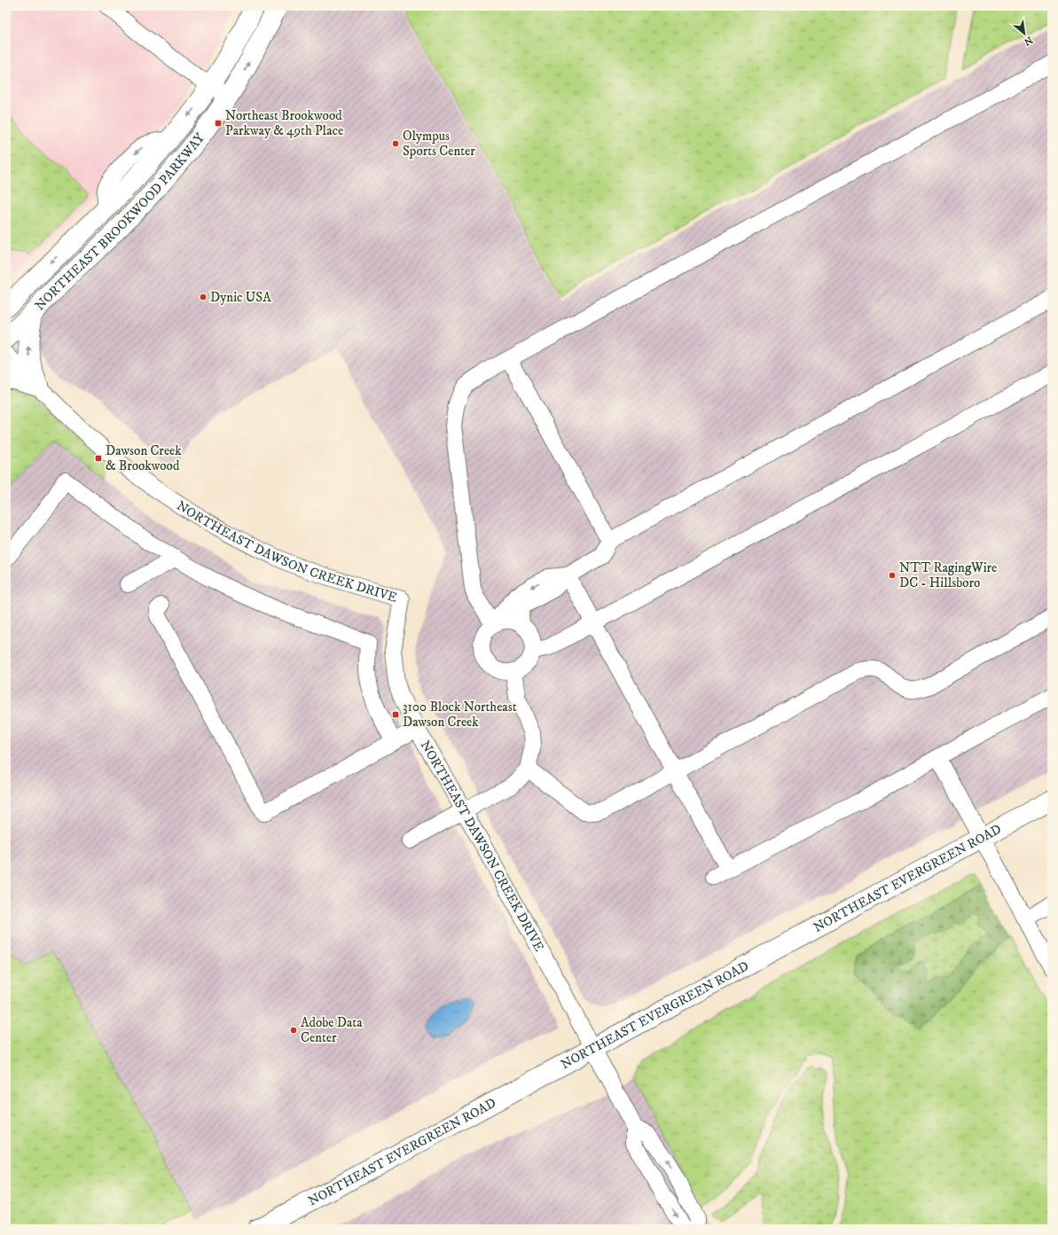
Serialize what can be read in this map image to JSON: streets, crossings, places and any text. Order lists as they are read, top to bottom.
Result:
{
  "streets": {
    "main road": ["NORTHEAST BROOKWOOD PARKWAY", "NORTHEAST EVERGREEN ROAD"],
    "street": ["NORTHEAST DAWSON CREEK DRIVE"]
  },
  "crossings": [
    ["NORTHEAST DAWSON CREEK DRIVE", "NORTHEAST EVERGREEN ROAD"]
  ],
  "places": {
    "transit": ["Northeast Brookwood Parkway & 49th Place", "Dawson Creek & Brookwood", "3100 Block Northeast Dawson Creek"],
    "other": [
      "Olympus Sports Center",
      "Dynic USA",
      "NTT RagingWire DC - Hillsboro",
      "Adobe Data Center"
    ]
  },
  "north": "bottom right"
}
